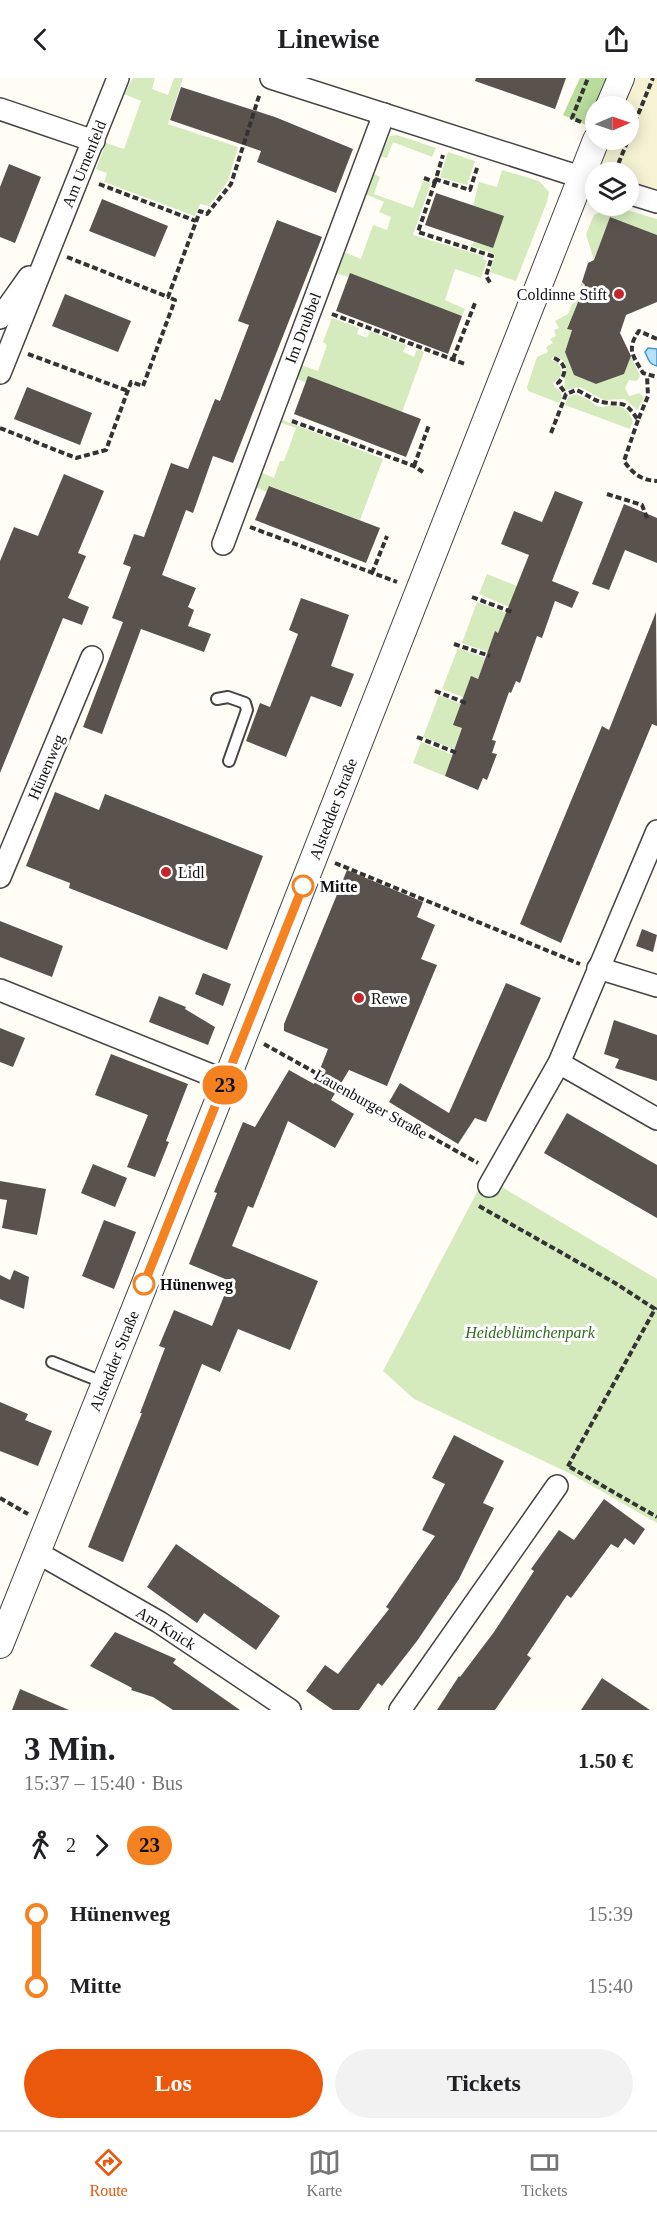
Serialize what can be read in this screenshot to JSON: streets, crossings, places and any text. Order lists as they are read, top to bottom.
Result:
{
  "streets": {
    "street": [
      "Am Urnenfeld",
      "Im Drubbel",
      "Hünenweg",
      "Alstedder Straße",
      "Am Knick"
    ],
    "path": ["Lauenburger Straße"]
  },
  "crossings": [
    ["Alstedder Straße", "Lauenburger Straße"],
    ["Alstedder Straße", "Am Knick"]
  ],
  "parks": ["Heideblümchenpark"],
  "places": [
    "Coldinne Stift",
    "Lidl",
    "Mitte",
    "Rewe",
    "Hünenweg"
  ],
  "lines": ["bus line 23"],
  "north": "right",
  "page": {
    "header": "Linewise",
    "on_map": "23",
    "heading": ["3 Min.", "15:37 – 15:40 · Bus", "1.50 €"],
    "legs": ["2", "23"],
    "list": [
      {
        "name": "Hünenweg",
        "value": "15:39"
      },
      {
        "name": "Mitte",
        "value": "15:40"
      }
    ],
    "buttons": ["Los", "Tickets"],
    "tabs": ["Route", "Karte", "Tickets"]
  }
}
